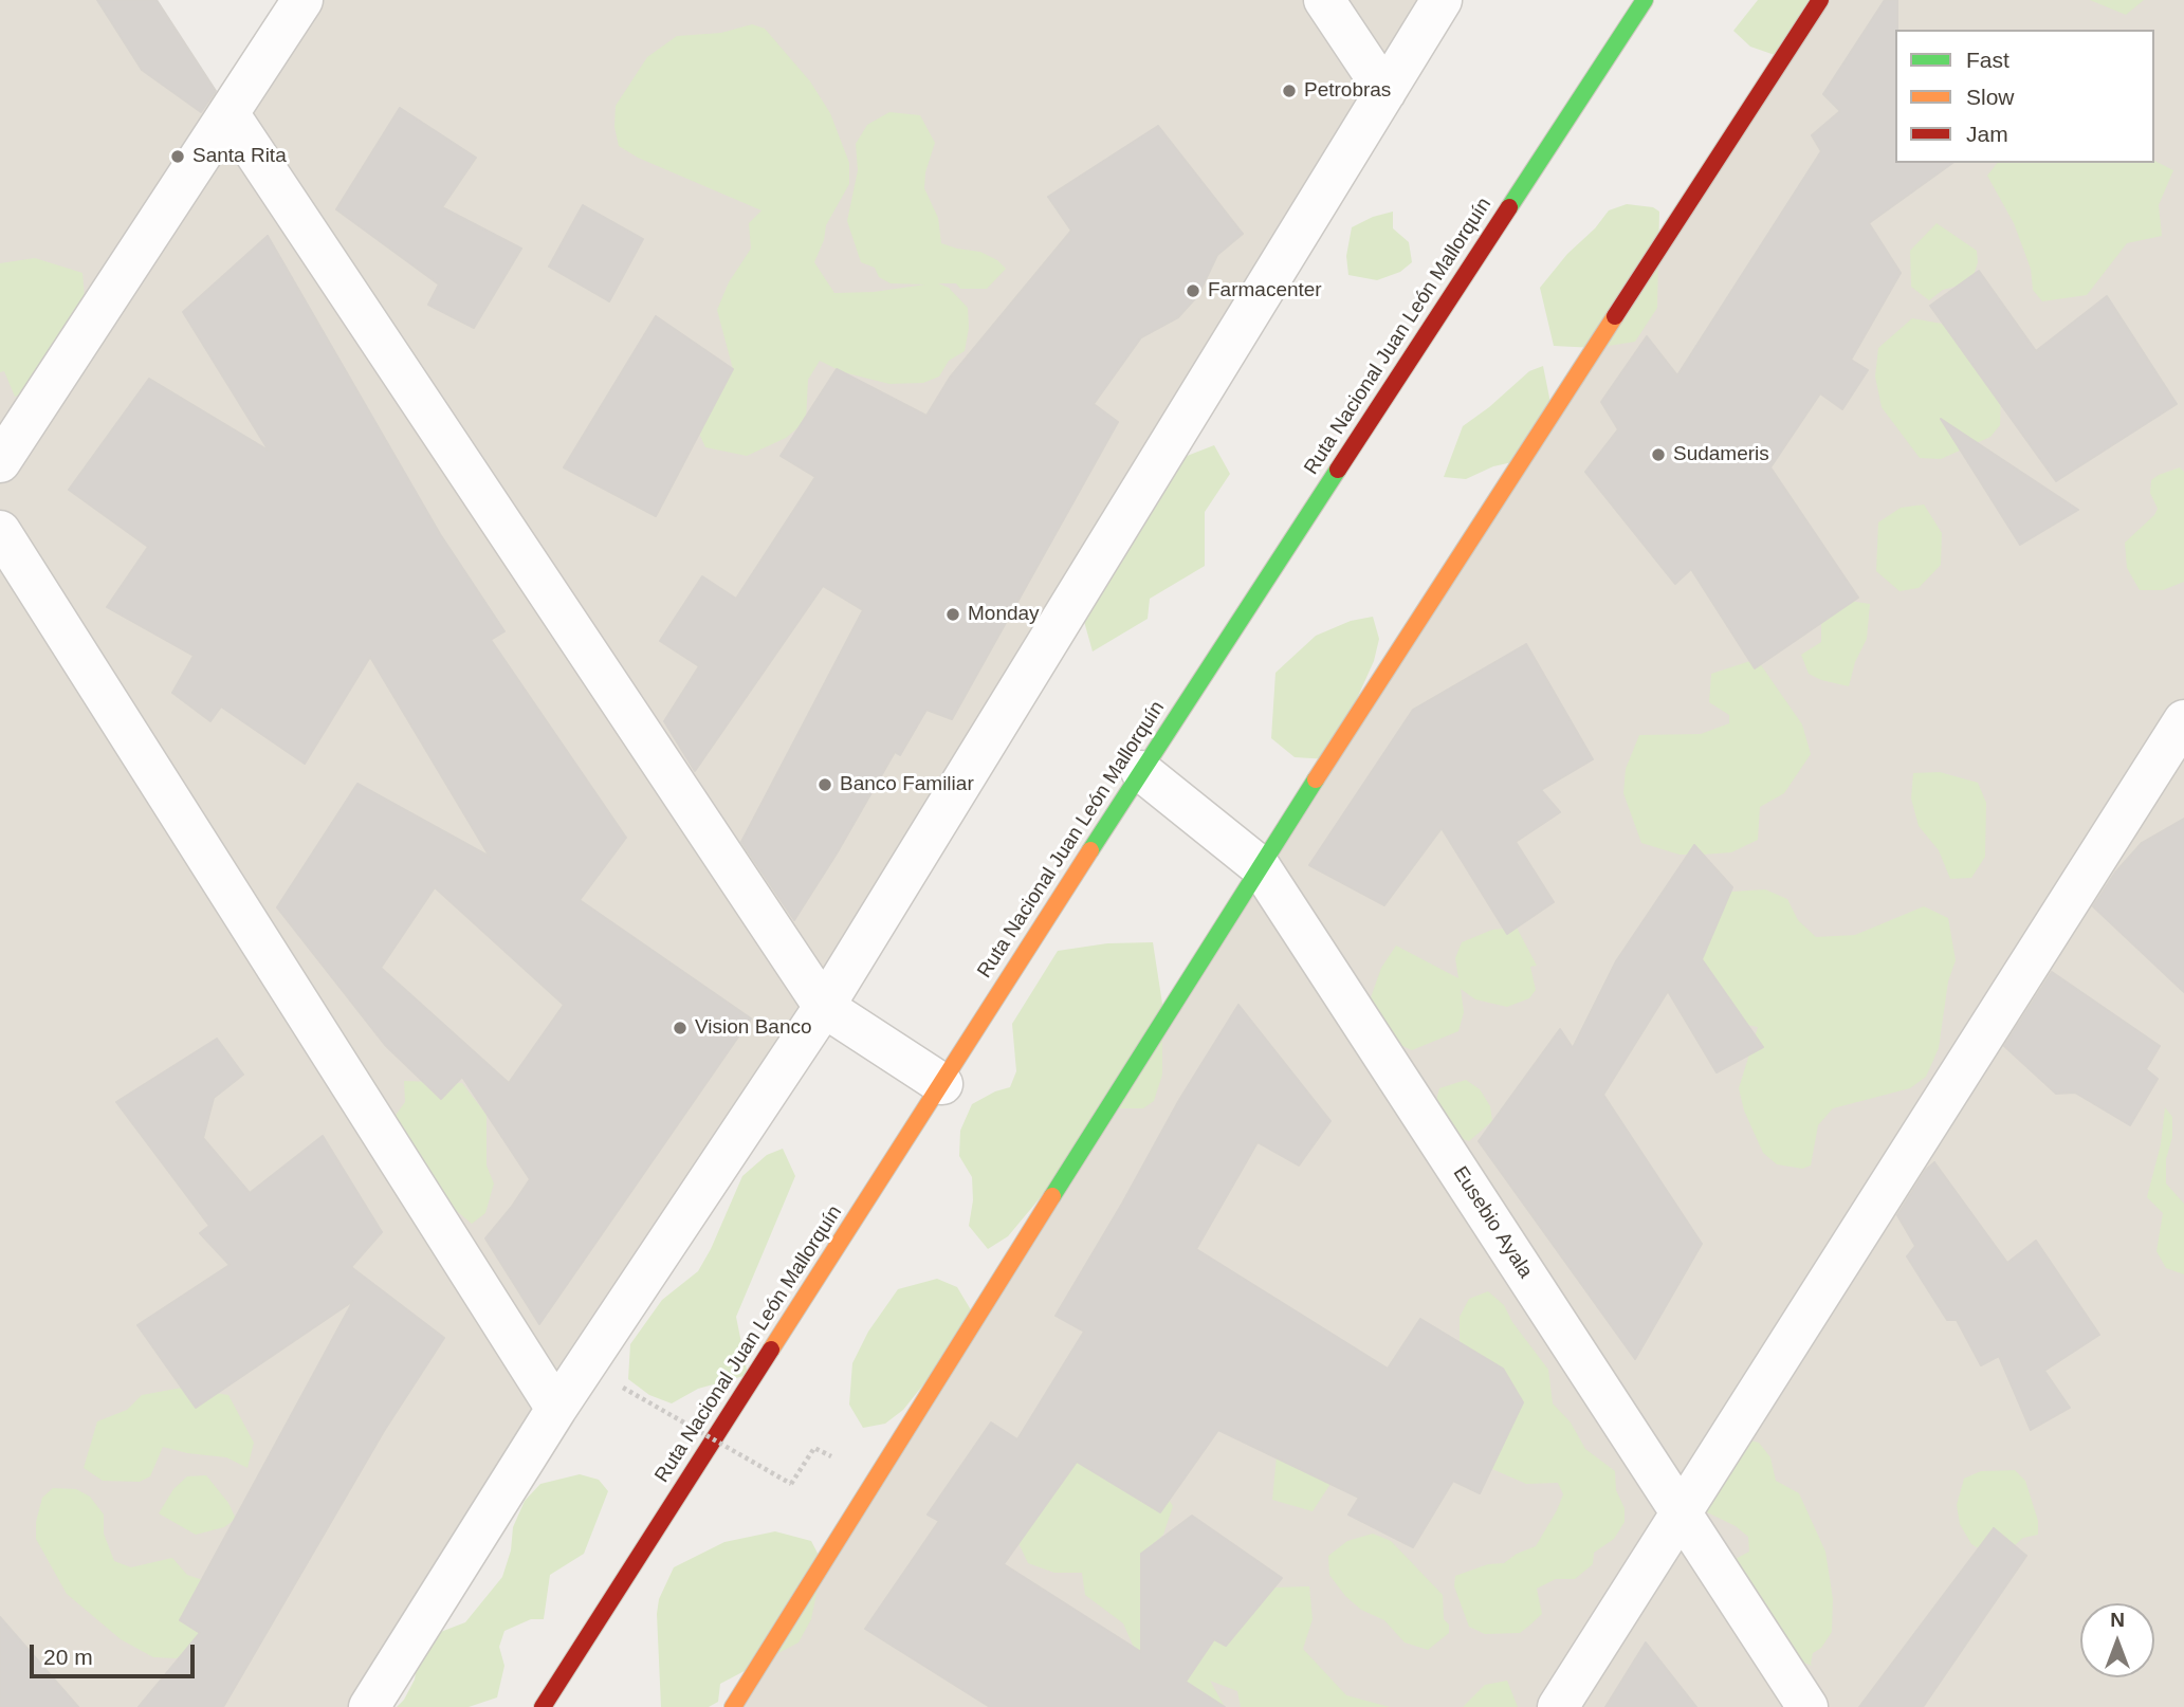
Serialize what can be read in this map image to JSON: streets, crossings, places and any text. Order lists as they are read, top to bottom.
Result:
{
  "streets": {
    "main road": ["Ruta Nacional Juan León Mallorquín"],
    "street": ["Eusebio Ayala"]
  },
  "crossings": [
    ["Ruta Nacional Juan León Mallorquín", "Eusebio Ayala"]
  ],
  "places": [
    "Petrobras",
    "Santa Rita",
    "Farmacenter",
    "Sudameris",
    "Monday",
    "Banco Familiar",
    "Vision Banco"
  ],
  "legend": ["Fast", "Slow", "Jam"],
  "scale_bar": "20 m",
  "north": "top"
}
